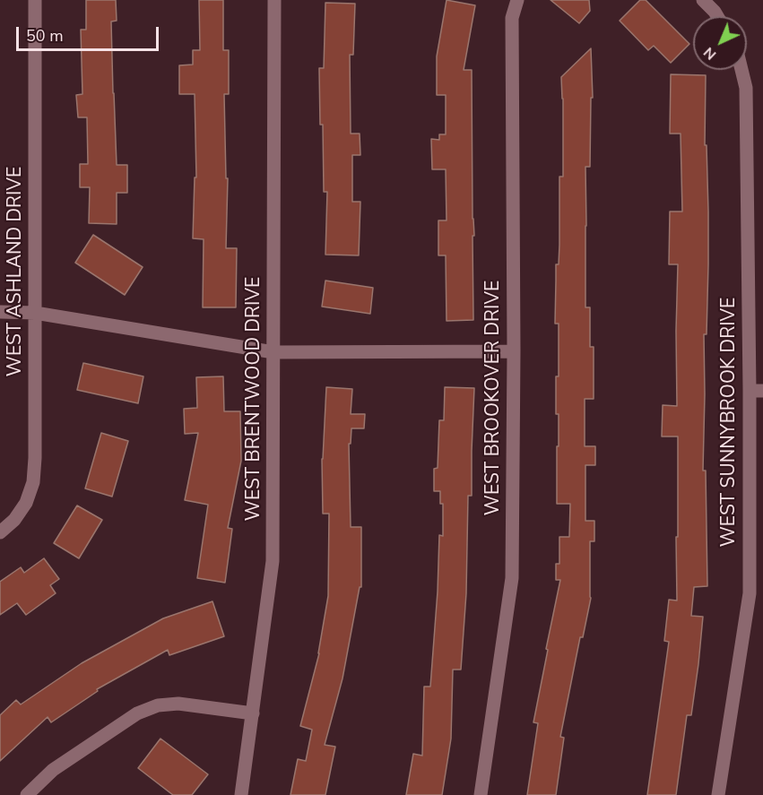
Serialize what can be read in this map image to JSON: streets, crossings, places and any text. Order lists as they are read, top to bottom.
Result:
{
  "streets": {
    "street": [
      "WEST ASHLAND DRIVE",
      "WEST BROOKOVER DRIVE",
      "WEST BRENTWOOD DRIVE",
      "WEST SUNNYBROOK DRIVE"
    ]
  },
  "scale_bar": "50 m",
  "north": "bottom left"
}
